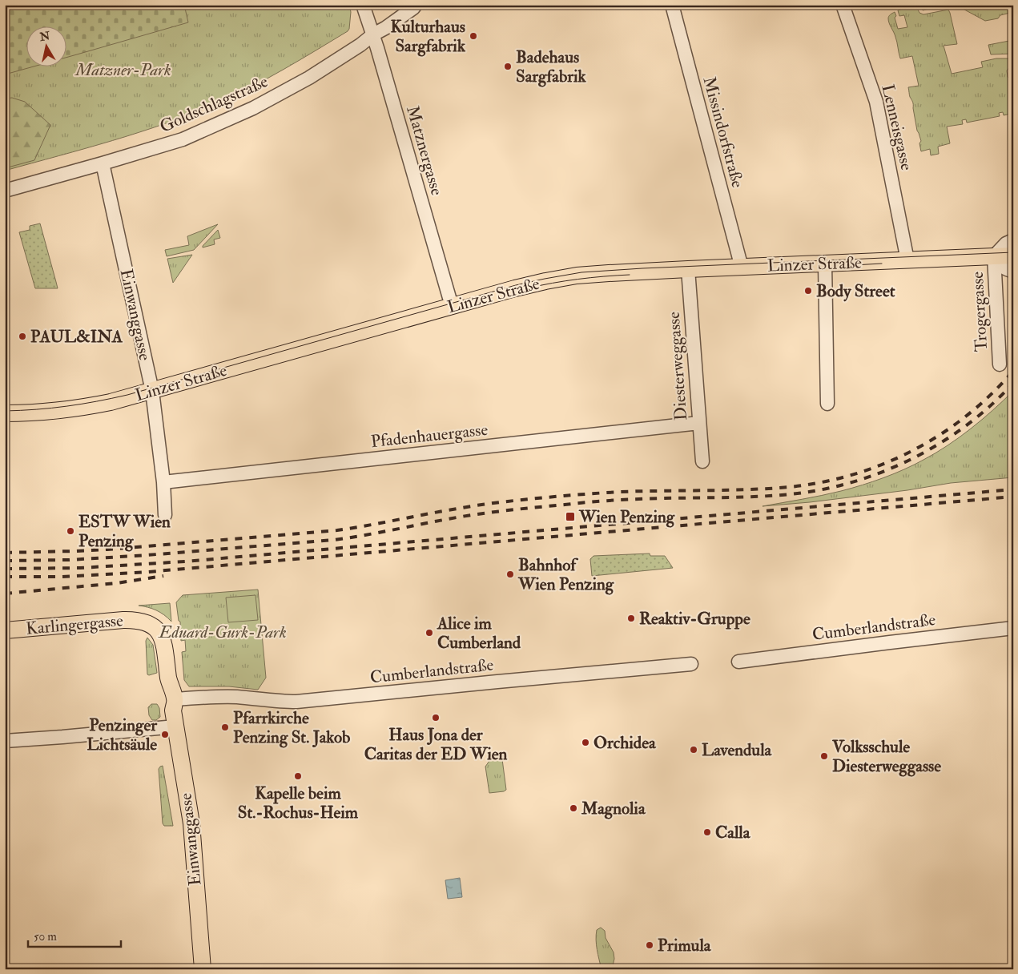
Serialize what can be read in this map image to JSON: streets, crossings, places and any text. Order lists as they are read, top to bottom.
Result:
{
  "streets": {
    "main road": ["Linzer Straße", "Einwanggasse", "Karlingergasse"],
    "street": [
      "Goldschlagstraße",
      "Lenneisgasse",
      "Missindorfstraße",
      "Matznergasse",
      "Trogergasse",
      "Diesterweggasse",
      "Pfadenhauergasse",
      "Cumberlandstraße"
    ]
  },
  "crossings": [
    ["Goldschlagstraße", "Matznergasse"],
    ["Goldschlagstraße", "Einwanggasse"],
    ["Lenneisgasse", "Linzer Straße"],
    ["Missindorfstraße", "Linzer Straße"],
    ["Matznergasse", "Linzer Straße"],
    ["Linzer Straße", "Trogergasse"],
    ["Linzer Straße", "Einwanggasse"],
    ["Linzer Straße", "Diesterweggasse"],
    ["Einwanggasse", "Pfadenhauergasse"],
    ["Einwanggasse", "Karlingergasse"],
    ["Einwanggasse", "Cumberlandstraße"],
    ["Diesterweggasse", "Pfadenhauergasse"]
  ],
  "parks": ["Matzner-Park", "Eduard-Gurk-Park"],
  "places": {
    "other": [
      "Kulturhaus Sargfabrik",
      "Badehaus Sargfabrik",
      "Body Street",
      "PAUL&INA",
      "ESTW Wien Penzing",
      "Bahnhof Wien Penzing",
      "Reaktiv-Gruppe",
      "Alice im Cumberland",
      "Haus Jona der Caritas der ED Wien",
      "Pfarrkirche Penzing St. Jakob",
      "Penzinger Lichtsäule",
      "Orchidea",
      "Lavendula",
      "Volksschule Diesterweggasse",
      "Kapelle beim St.-Rochus-Heim",
      "Magnolia",
      "Calla",
      "Primula"
    ],
    "transit": ["Wien Penzing"]
  },
  "scale_bar": "50 m",
  "north": "top"
}
